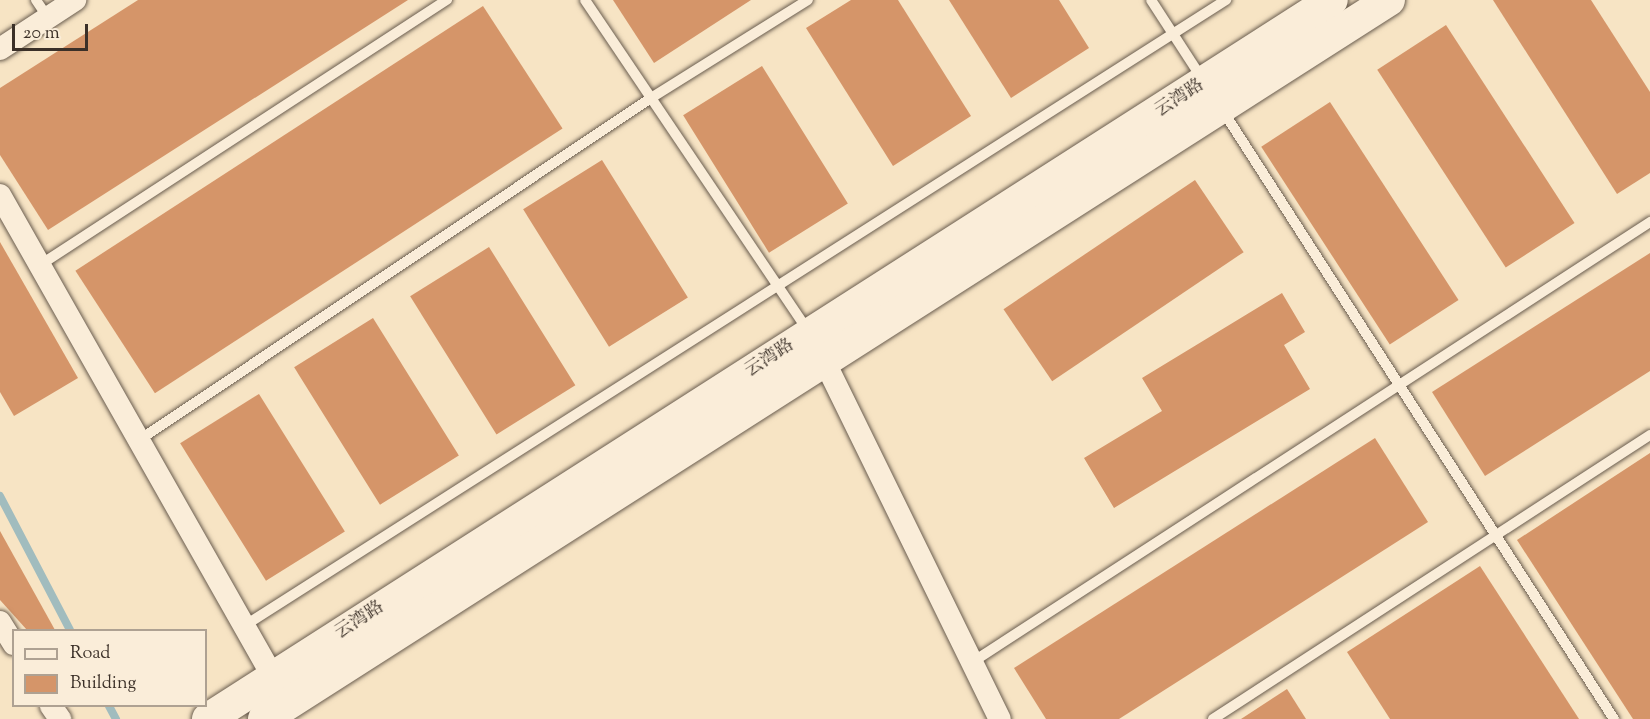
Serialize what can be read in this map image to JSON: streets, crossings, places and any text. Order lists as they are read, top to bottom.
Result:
{
  "streets": {
    "main road": ["云湾路"]
  },
  "legend": ["Road", "Building"],
  "scale_bar": "20 m"
}
